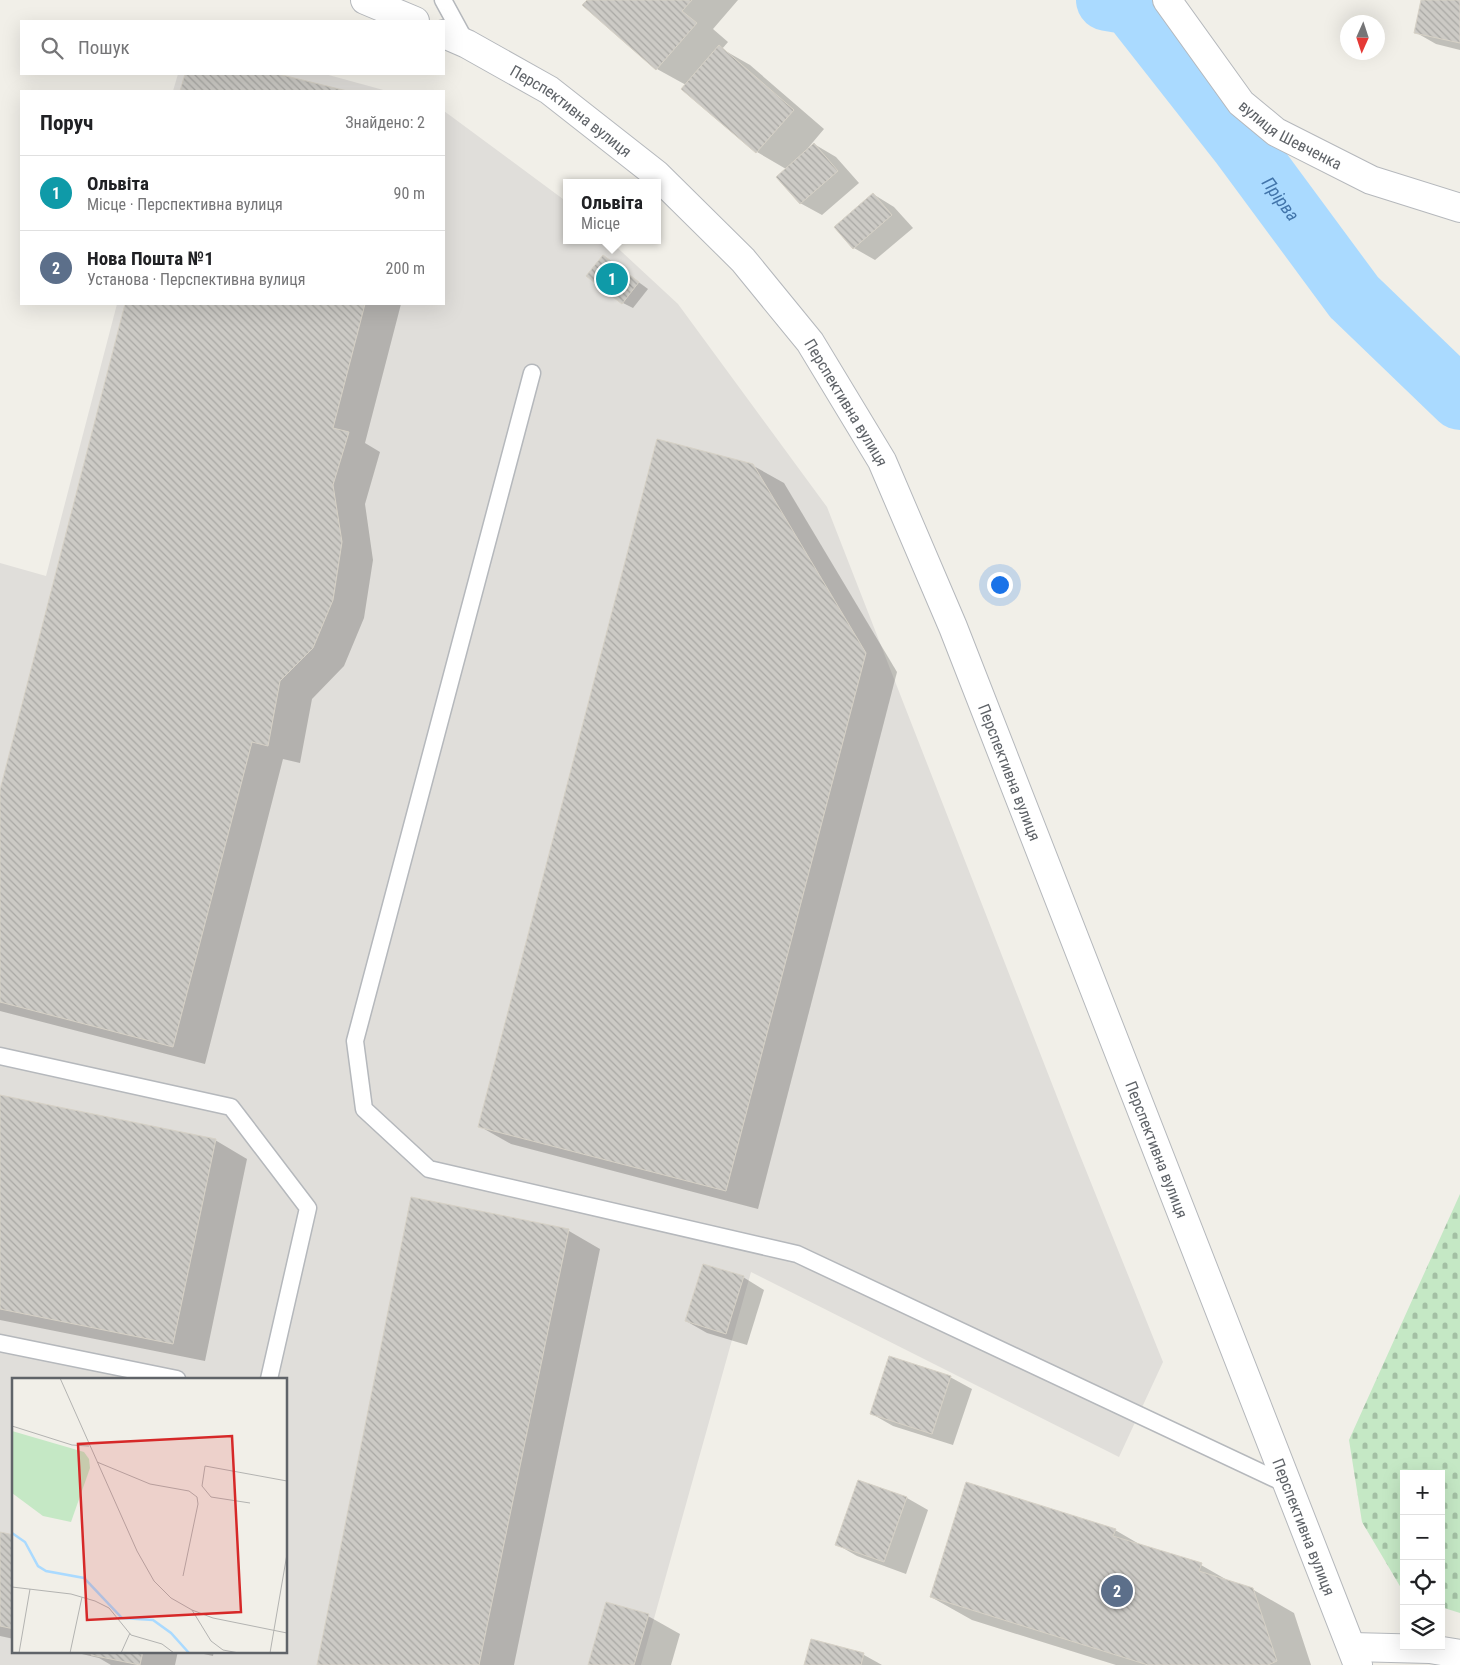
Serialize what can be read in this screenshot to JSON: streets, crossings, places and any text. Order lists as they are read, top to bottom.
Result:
{
  "streets": {
    "street": ["Перспективна вулиця", "вулиця Шевченка"]
  },
  "water": ["Прірва"],
  "north": "bottom",
  "page": {
    "search": "Пошук",
    "heading": ["Поруч", "Знайдено: 2"],
    "list": [
      {
        "mark": "1",
        "name": "Ольвіта",
        "note": "Місце · Перспективна вулиця",
        "value": "90 m"
      },
      {
        "mark": "2",
        "name": "Нова Пошта №1",
        "note": "Установа · Перспективна вулиця",
        "value": "200 m"
      }
    ],
    "popup": ["Ольвіта", "Місце"],
    "pins": ["1", "2"],
    "map_buttons": ["+", "−"]
  }
}
